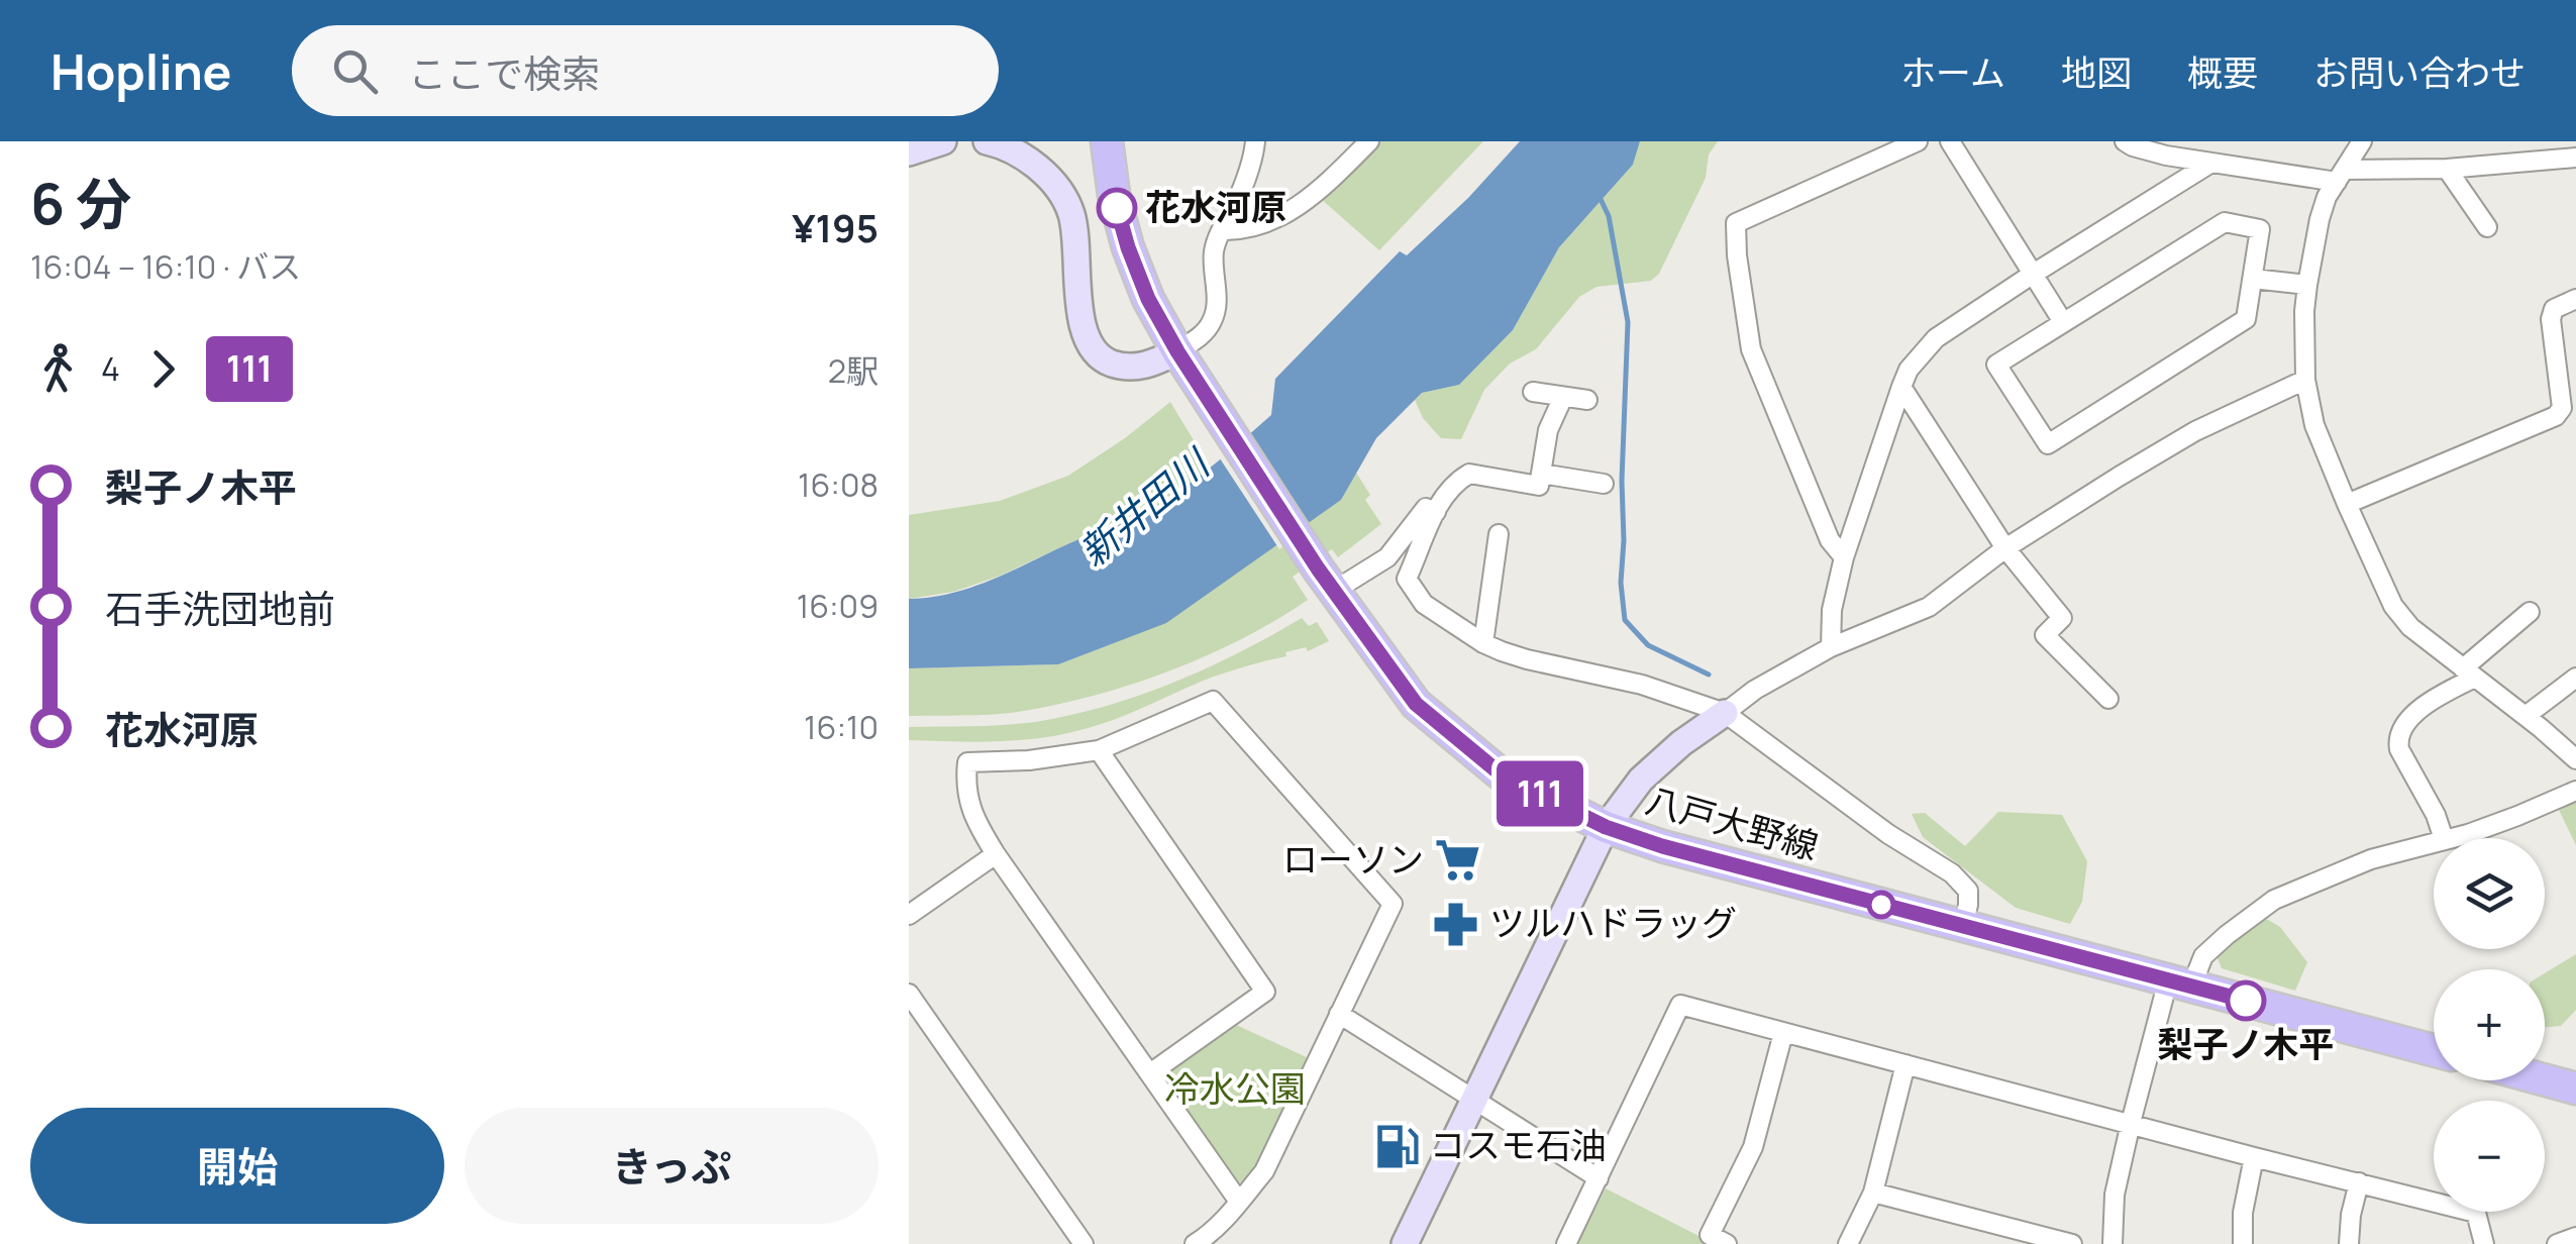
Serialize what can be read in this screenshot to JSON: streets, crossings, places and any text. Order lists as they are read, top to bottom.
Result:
{
  "streets": {
    "main road": ["八戸大野線"]
  },
  "water": ["新井田川"],
  "parks": ["冷水公園"],
  "places": {
    "other": ["花水河原", "梨子ノ木平"],
    "supermarket": ["ローソン"],
    "pharmacy": ["ツルハドラッグ"],
    "fuel station": ["コスモ石油"]
  },
  "lines": ["bus line 111"],
  "page": {
    "header": "Hopline",
    "search": "ここで検索",
    "nav": [
      "ホーム",
      "地図",
      "概要",
      "お問い合わせ"
    ],
    "heading": ["6 分", "16:04 – 16:10 · バス", "¥195"],
    "on_map": "111",
    "legs": ["4", "111", "2駅"],
    "list": [
      {
        "name": "梨子ノ木平",
        "value": "16:08"
      },
      {
        "name": "石手洗団地前",
        "value": "16:09"
      },
      {
        "name": "花水河原",
        "value": "16:10"
      }
    ],
    "map_buttons": ["+", "−"],
    "buttons": ["開始", "きっぷ"]
  }
}
